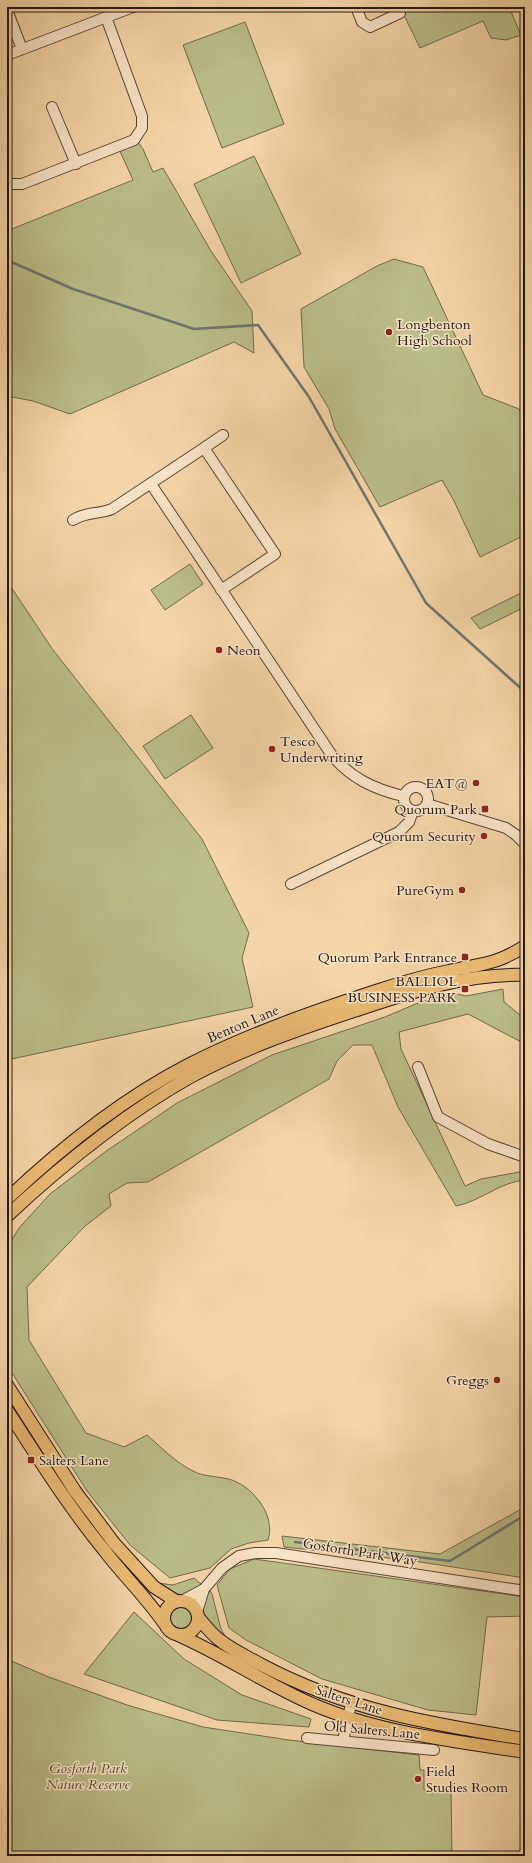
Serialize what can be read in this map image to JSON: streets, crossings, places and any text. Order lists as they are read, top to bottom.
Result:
{
  "streets": {
    "main road": ["Benton Lane", "Salters Lane"],
    "street": ["Gosforth Park Way", "Old Salters Lane"]
  },
  "crossings": [
    ["Gosforth Park Way", "Salters Lane"]
  ],
  "parks": ["Gosforth Park Nature Reserve"],
  "places": {
    "other": [
      "Longbenton High School",
      "Neon",
      "Tesco Underwriting",
      "EAT@",
      "Quorum Security",
      "PureGym",
      "Greggs",
      "Field Studies Room"
    ],
    "transit": [
      "Quorum Park",
      "Quorum Park Entrance",
      "BALLIOL BUSINESS PARK",
      "Salters Lane"
    ]
  }
}
